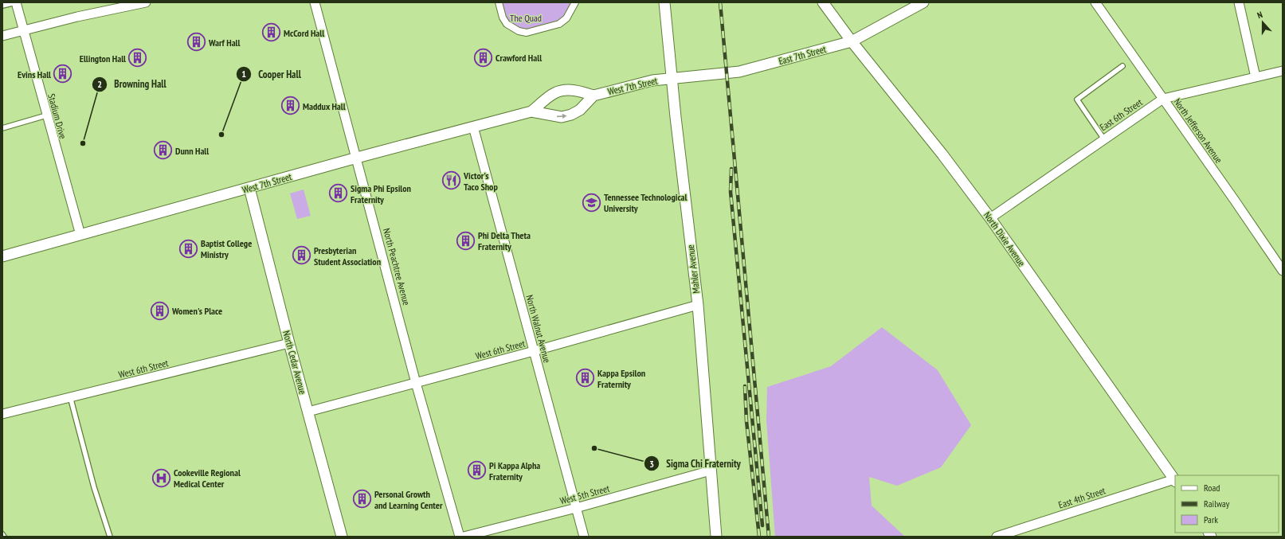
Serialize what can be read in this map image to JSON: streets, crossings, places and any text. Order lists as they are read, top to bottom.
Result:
{
  "streets": {
    "street": [
      "East 7th Street",
      "West 7th Street",
      "East 6th Street",
      "Stadium Drive",
      "North Jefferson Avenue",
      "North Dixie Avenue",
      "North Peachtree Avenue",
      "Mahler Avenue",
      "North Walnut Avenue",
      "West 6th Street",
      "North Cedar Avenue",
      "West 5th Street",
      "East 4th Street"
    ]
  },
  "crossings": [
    ["East 7th Street", "West 7th Street"],
    ["East 7th Street", "North Dixie Avenue"],
    ["East 7th Street", "Mahler Avenue"],
    ["West 7th Street", "Stadium Drive"],
    ["West 7th Street", "North Peachtree Avenue"],
    ["West 7th Street", "Mahler Avenue"],
    ["West 7th Street", "North Walnut Avenue"],
    ["West 7th Street", "North Cedar Avenue"],
    ["East 6th Street", "North Jefferson Avenue"],
    ["East 6th Street", "North Dixie Avenue"],
    ["North Dixie Avenue", "East 4th Street"],
    ["North Peachtree Avenue", "West 6th Street"],
    ["Mahler Avenue", "West 6th Street"],
    ["Mahler Avenue", "West 5th Street"],
    ["North Walnut Avenue", "West 6th Street"],
    ["North Walnut Avenue", "West 5th Street"],
    ["West 6th Street", "North Cedar Avenue"]
  ],
  "parks": ["The Quad"],
  "places": {
    "building": [
      "McCord Hall",
      "Warf Hall",
      "Crawford Hall",
      "Ellington Hall",
      "Evins Hall",
      "Maddux Hall",
      "Dunn Hall",
      "Sigma Phi Epsilon Fraternity",
      "Phi Delta Theta Fraternity",
      "Baptist College Ministry",
      "Presbyterian Student Association",
      "Women's Place",
      "Kappa Epsilon Fraternity",
      "Pi Kappa Alpha Fraternity",
      "Personal Growth and Learning Center"
    ],
    "other": ["Cooper Hall", "Browning Hall", "Sigma Chi Fraternity"],
    "restaurant": ["Victor's Taco Shop"],
    "school or university": ["Tennessee Technological University"],
    "hospital": ["Cookeville Regional Medical Center"]
  },
  "legend": ["Road", "Railway", "Park"],
  "north": "top"
}
